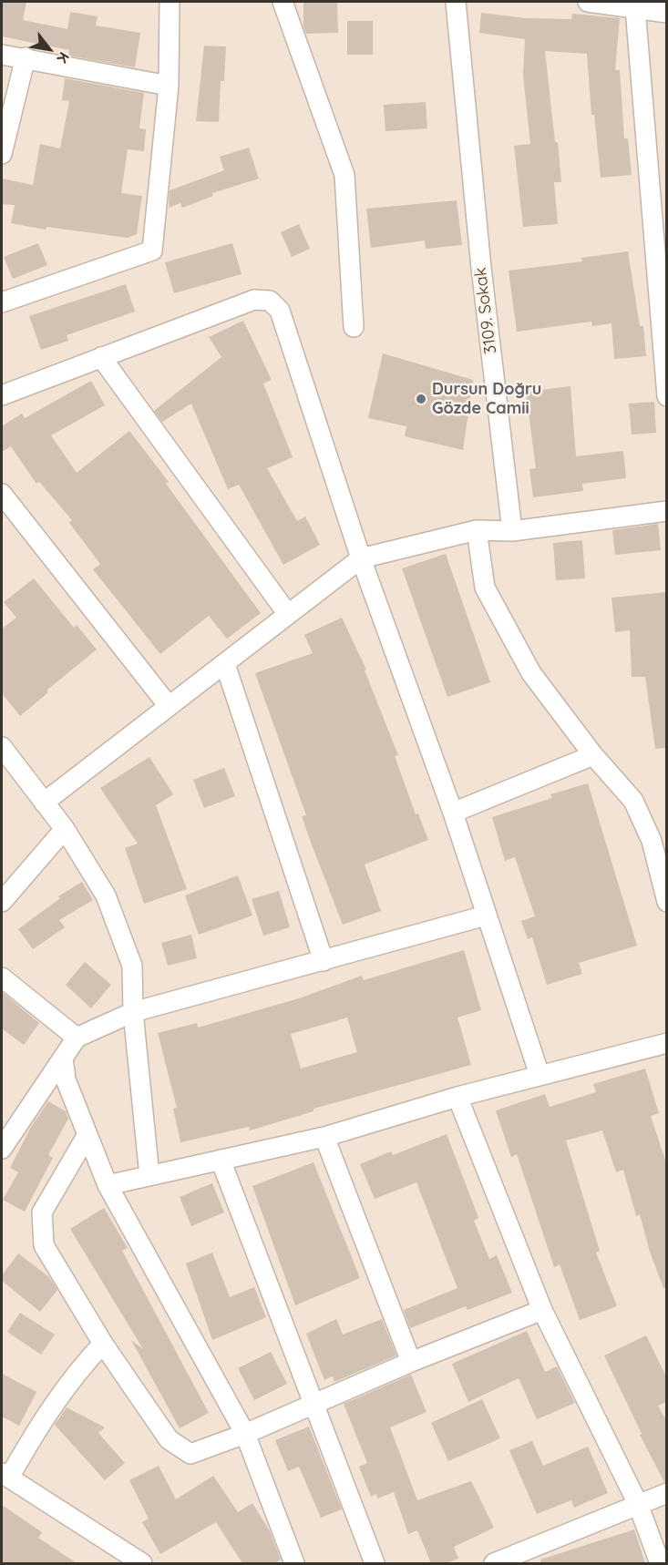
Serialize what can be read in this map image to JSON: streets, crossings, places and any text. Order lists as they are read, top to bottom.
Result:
{
  "streets": {
    "street": ["3109. Sokak"]
  },
  "places": ["Dursun Doğru Gözde Camii"],
  "north": "bottom right"
}
